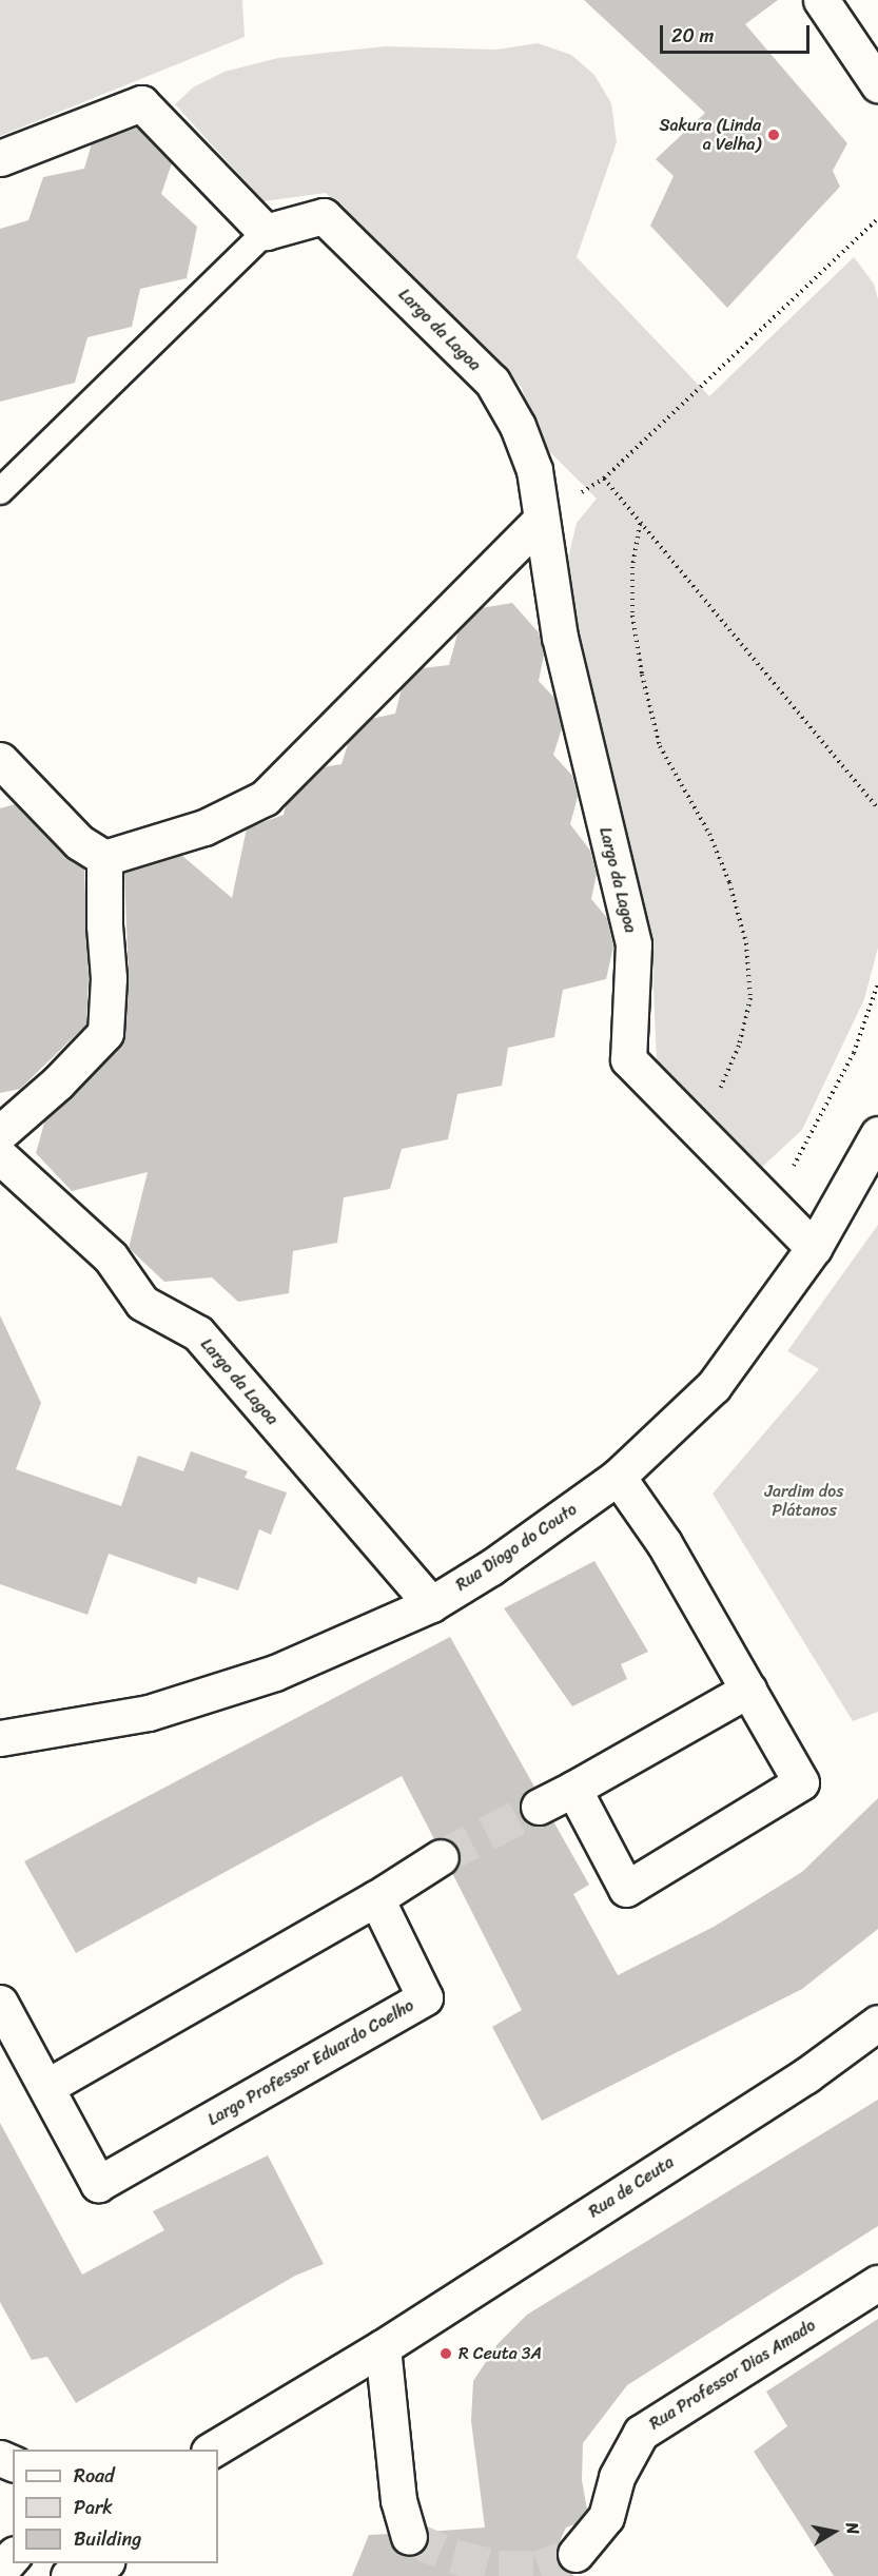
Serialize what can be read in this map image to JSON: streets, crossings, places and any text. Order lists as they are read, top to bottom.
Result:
{
  "streets": {
    "street": [
      "Largo da Lagoa",
      "Rua Diogo do Couto",
      "Largo Professor Eduardo Coelho",
      "Rua de Ceuta",
      "Rua Professor Dias Amado"
    ]
  },
  "crossings": [
    ["Largo da Lagoa", "Rua Diogo do Couto"]
  ],
  "parks": ["Jardim dos Plátanos"],
  "places": ["Sakura (Linda a Velha)", "R Ceuta 3A"],
  "legend": ["Road", "Park", "Building"],
  "scale_bar": "20 m",
  "north": "right"
}
